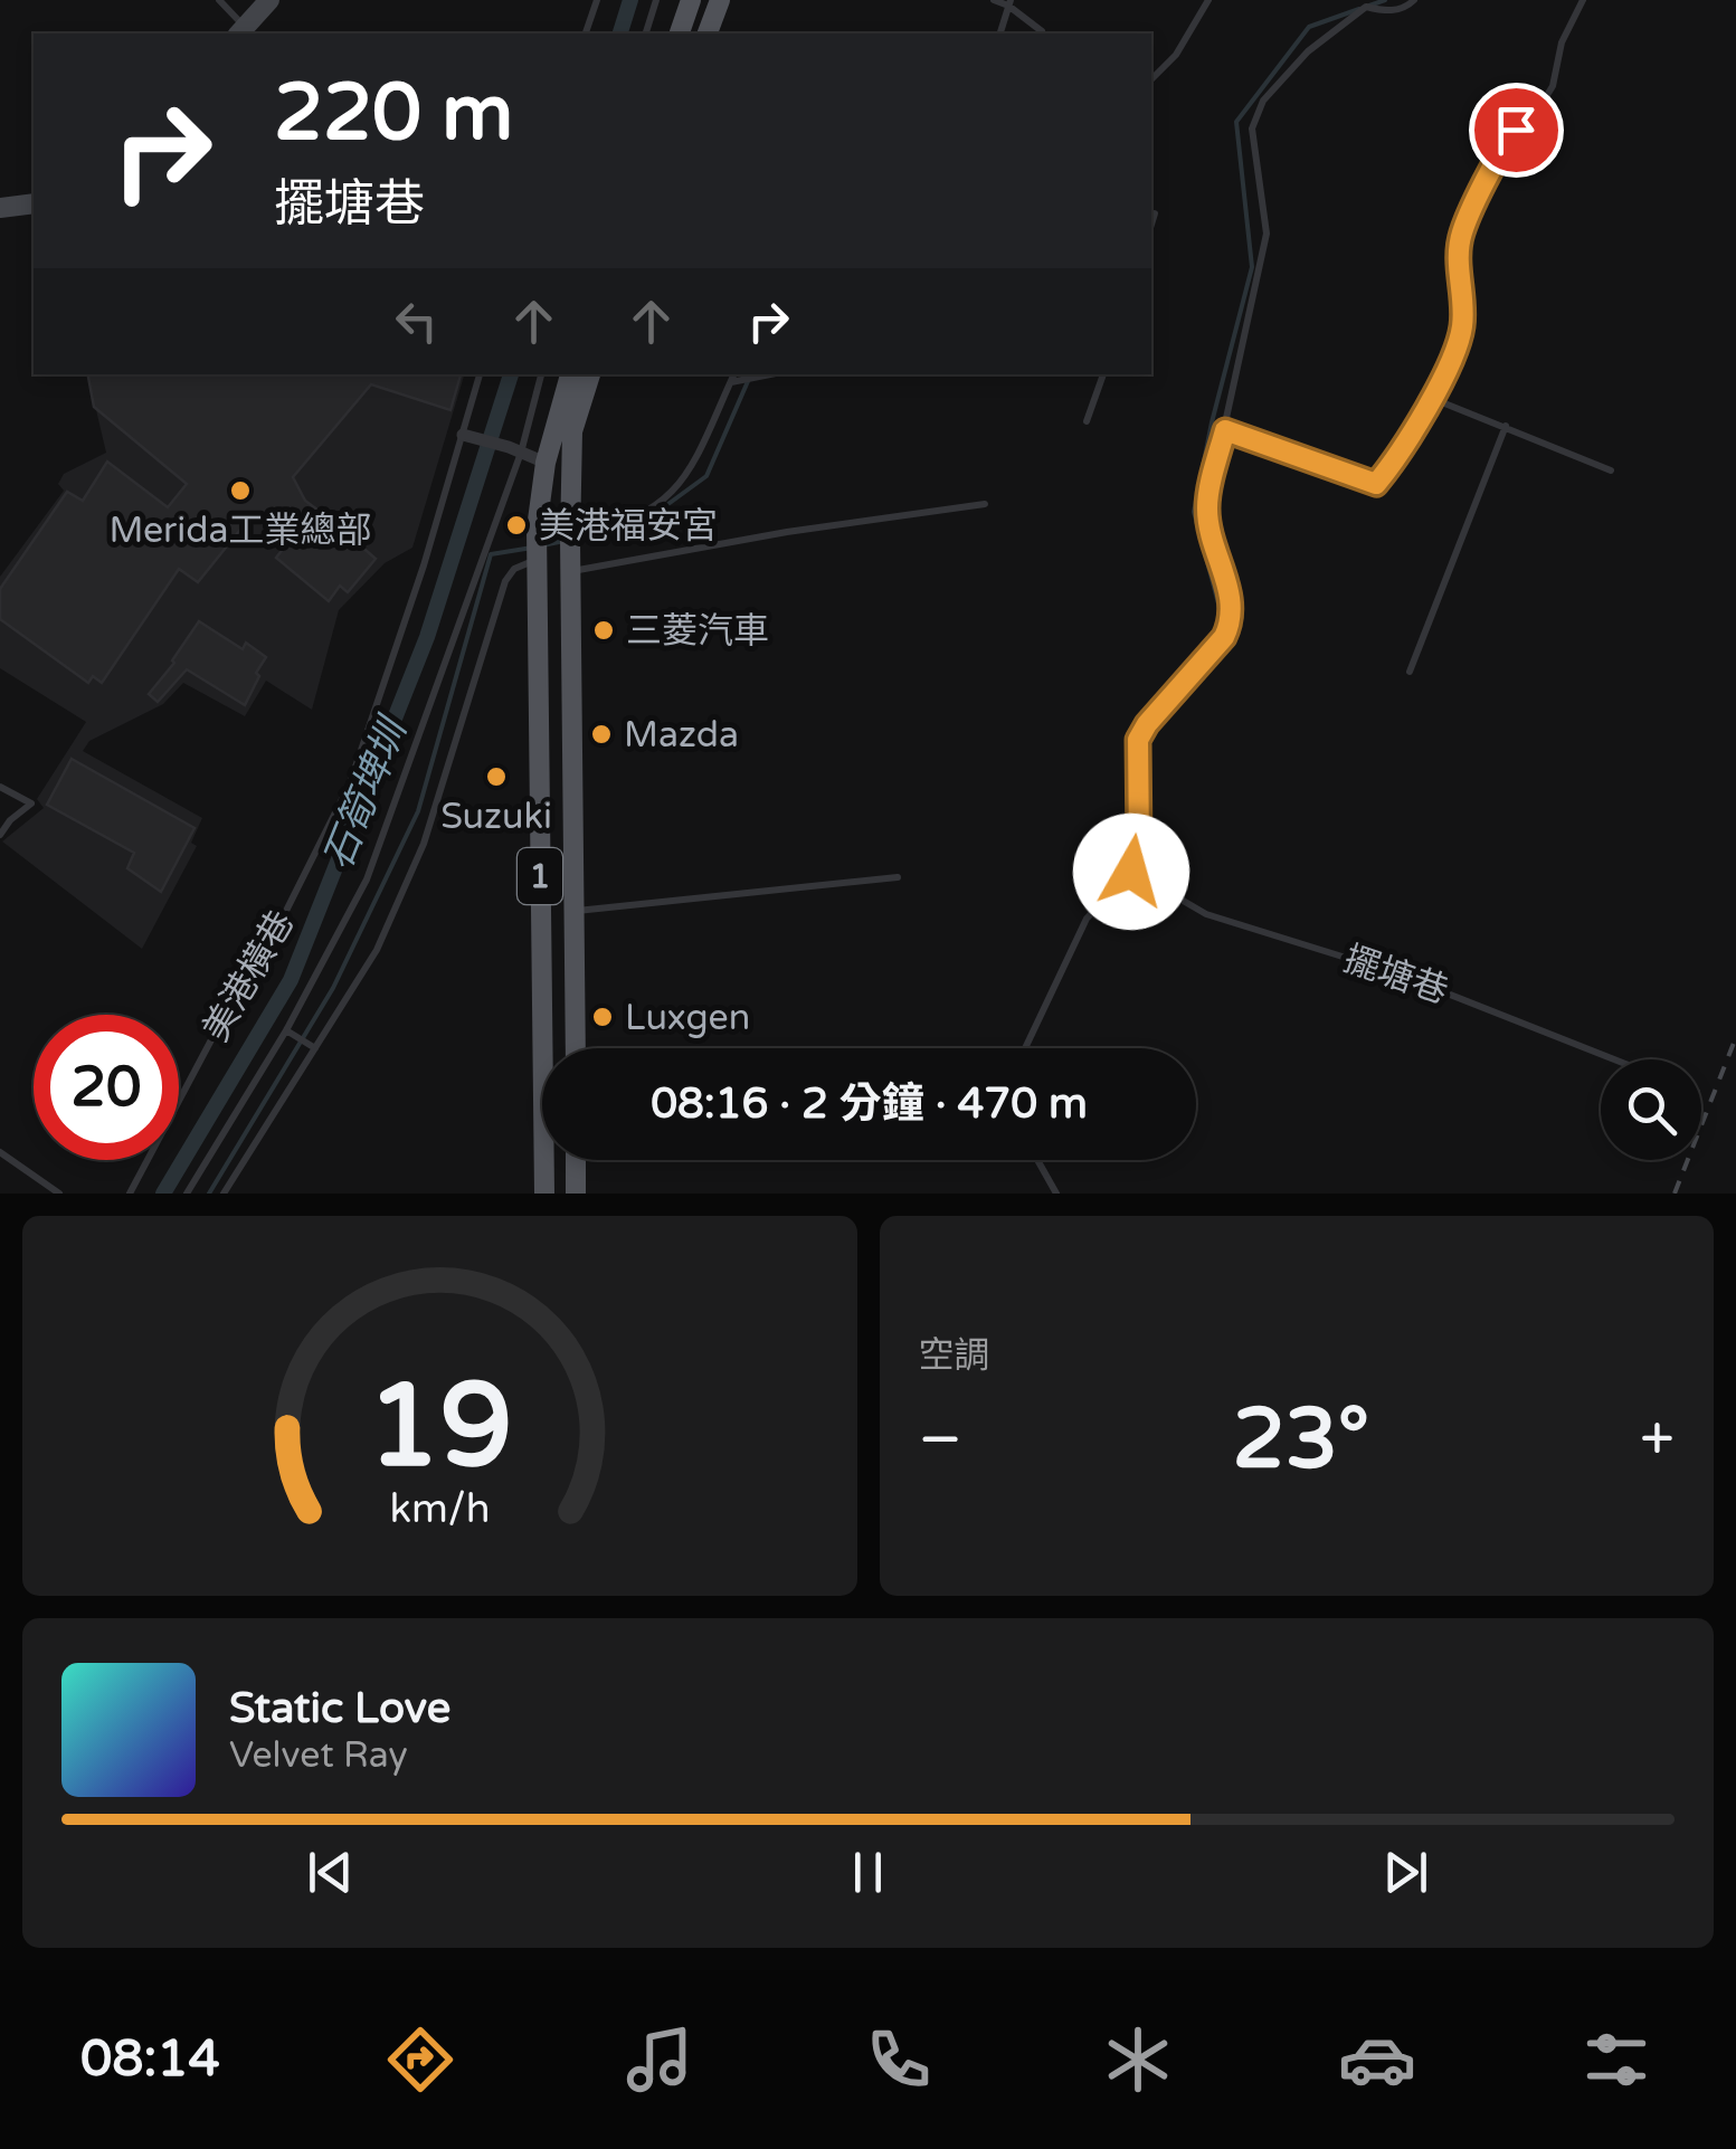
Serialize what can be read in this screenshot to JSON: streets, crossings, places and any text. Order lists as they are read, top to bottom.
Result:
{
  "streets": {
    "main road": ["1"],
    "lane": ["擺塘巷", "美港橫巷"]
  },
  "water": ["石筍埤圳"],
  "places": [
    "Merida工業總部",
    "美港福安宮",
    "三菱汽車",
    "Mazda",
    "Suzuki",
    "Luxgen"
  ],
  "page": {
    "turn": ["220 m", "擺塘巷"],
    "limit": "20",
    "trip": "08:16 · 2 分鐘 · 470 m",
    "tile": "空調",
    "heat": ["−", "23°", "+"],
    "song": ["Static Love", "Velvet Ray"],
    "tabs": "08:14",
    "gauge": ["19", "km/h"]
  }
}
